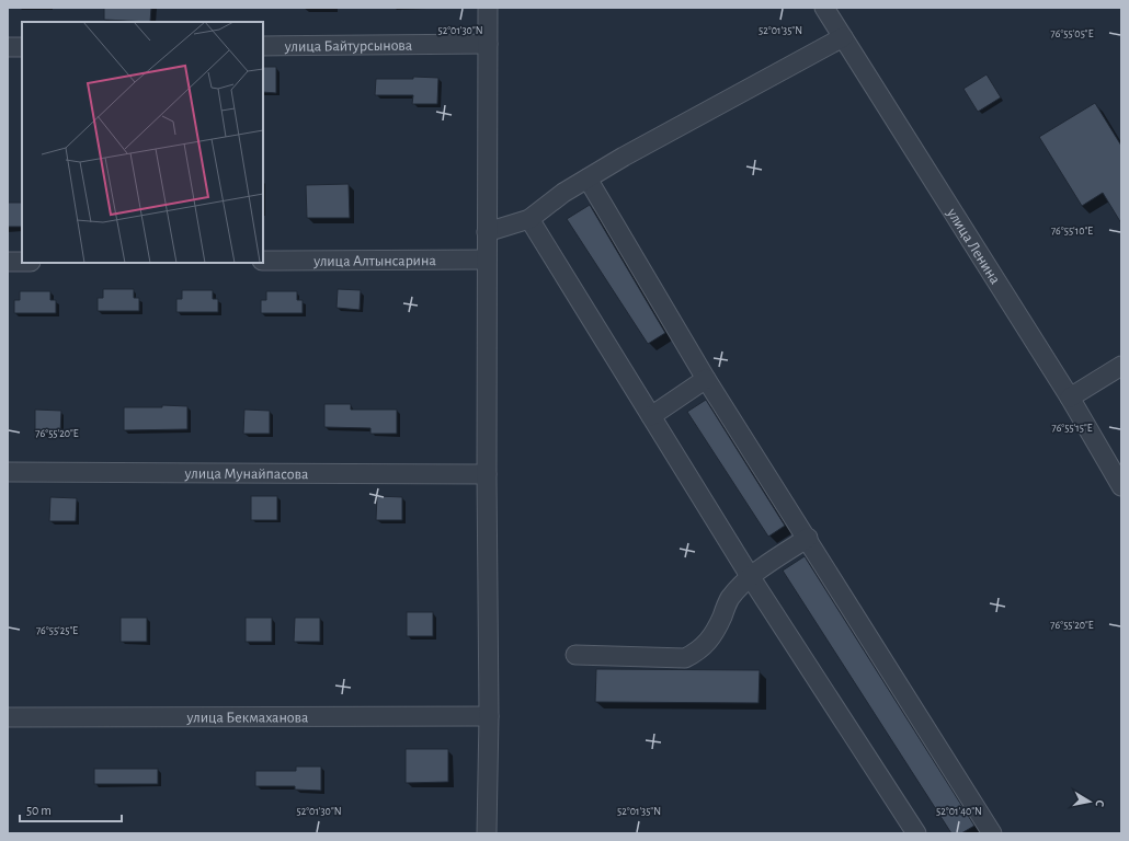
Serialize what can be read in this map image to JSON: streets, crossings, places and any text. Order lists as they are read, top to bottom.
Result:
{
  "streets": {
    "street": [
      "улица Байтурсынова",
      "улица Ленина",
      "улица Алтынсарина",
      "улица Мунайпасова",
      "улица Бекмаханова"
    ]
  },
  "scale_bar": "50 m",
  "north": "right",
  "coordinates": [
    "52°01'35\"N",
    "52°01'30\"N",
    "76°55'05\"E",
    "76°55'10\"E",
    "76°55'15\"E",
    "76°55'20\"E",
    "76°55'25\"E",
    "52°01'40\"N"
  ]
}
